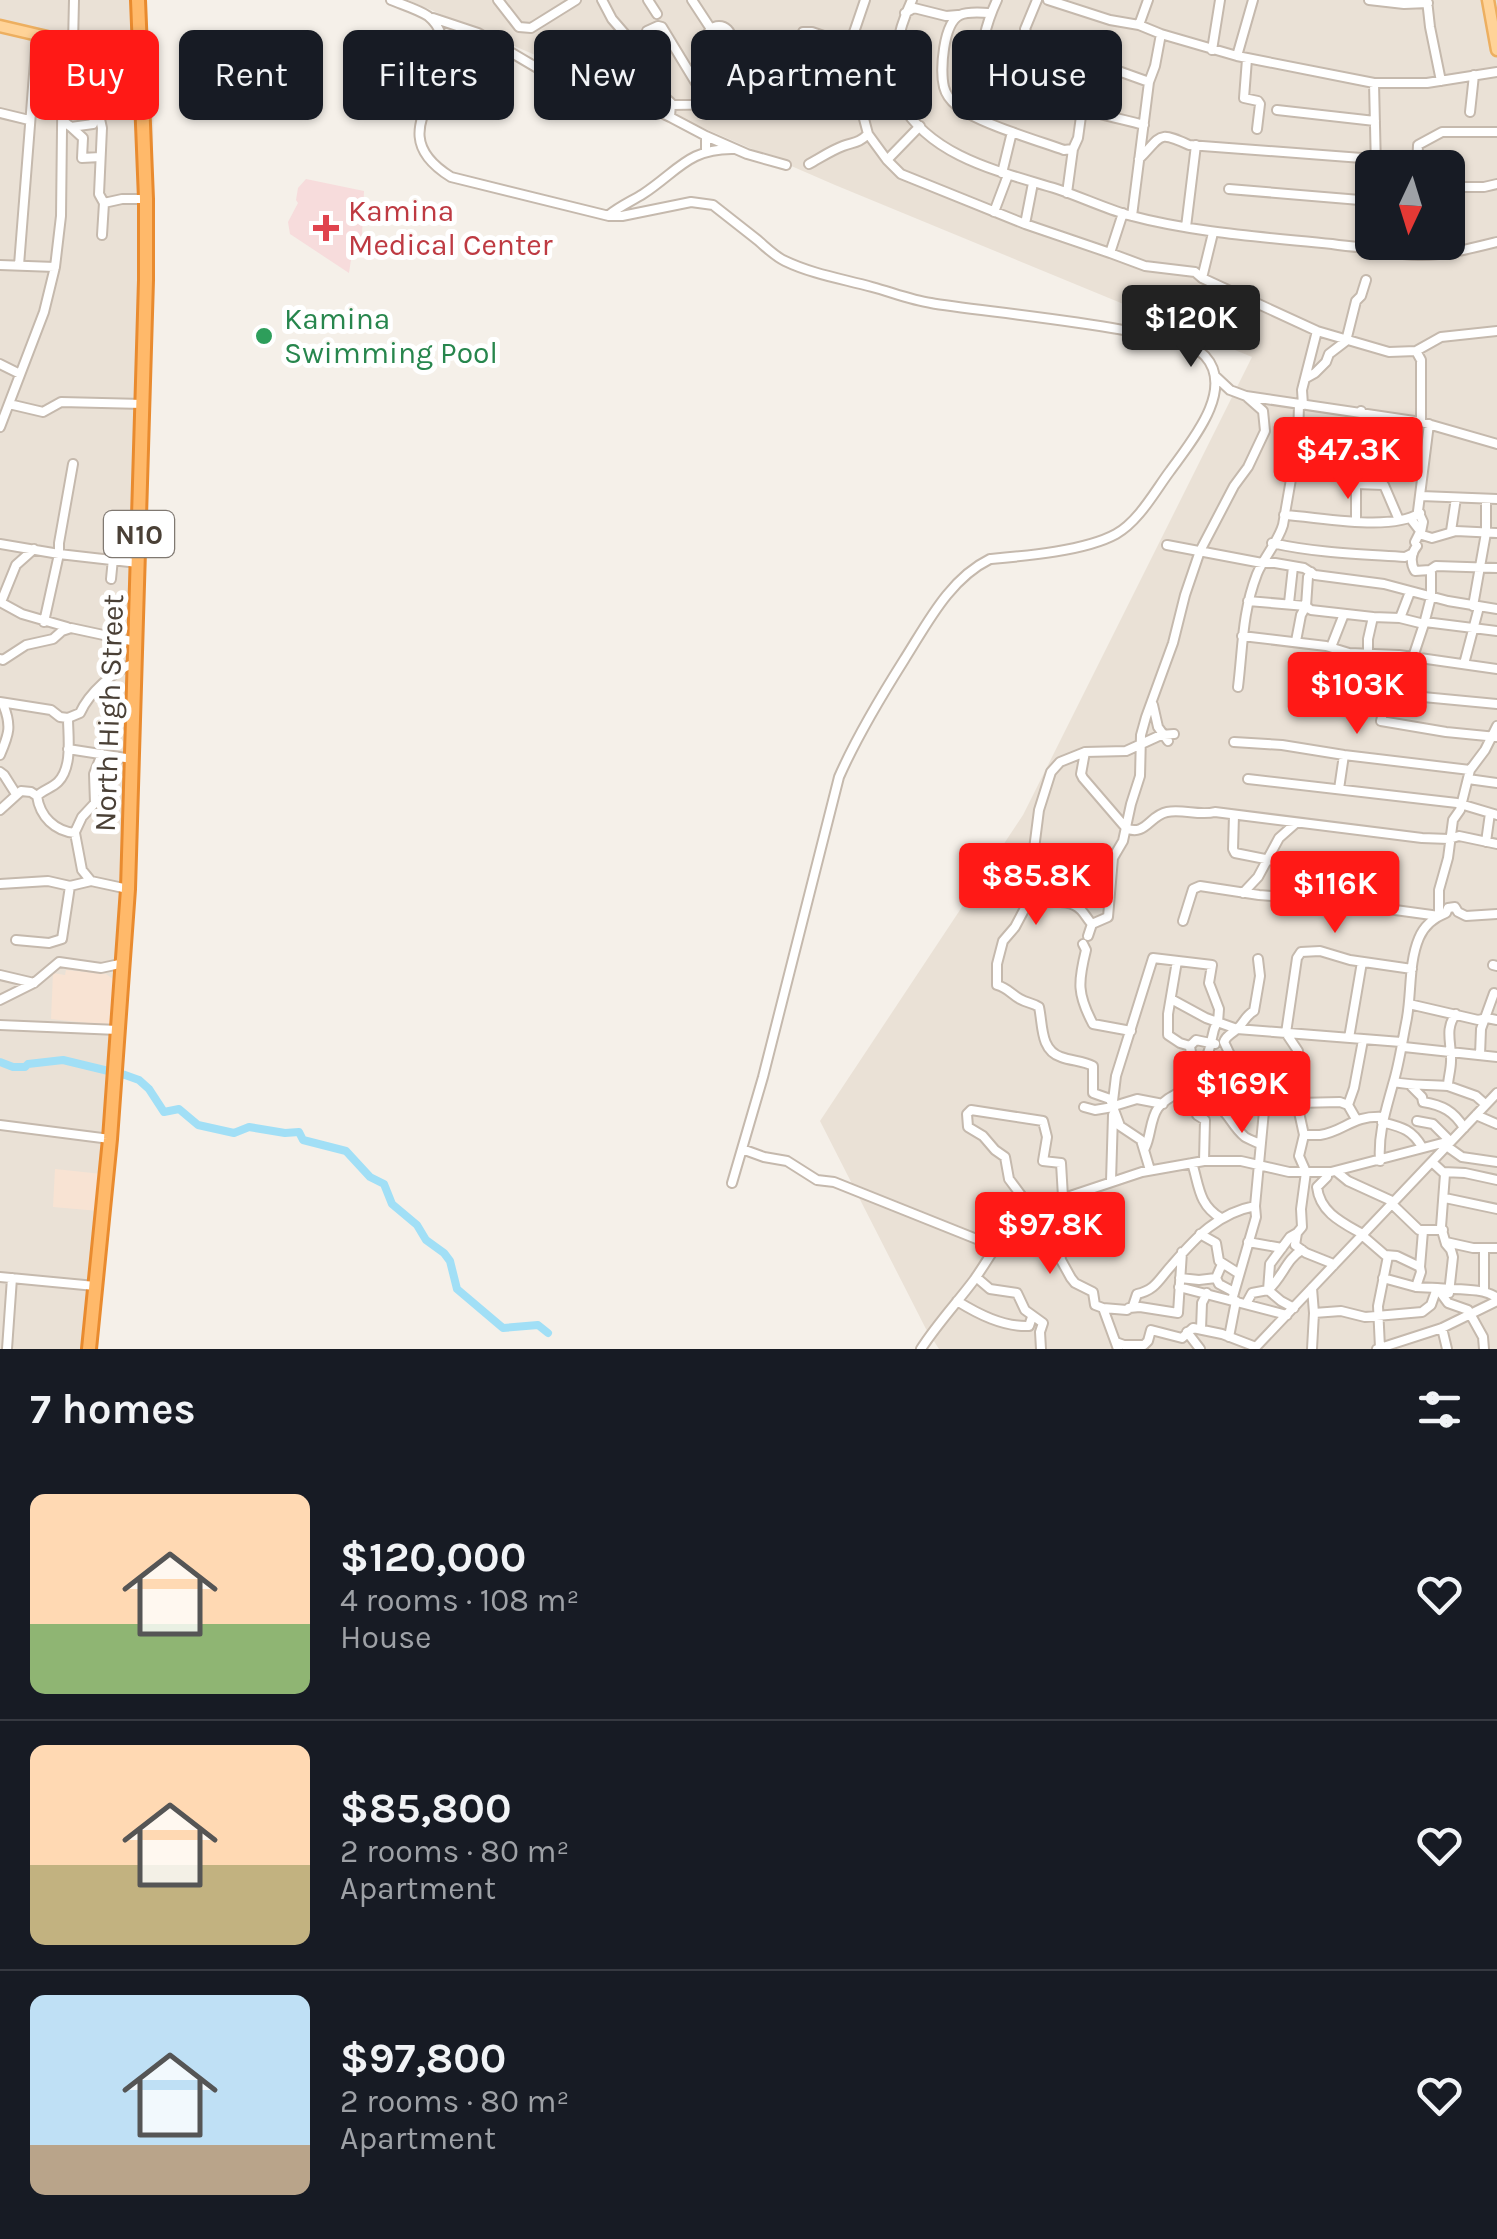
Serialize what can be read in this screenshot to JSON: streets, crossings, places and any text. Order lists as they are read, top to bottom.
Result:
{
  "streets": {
    "highway": ["N10", "North High Street"]
  },
  "crossings": [
    ["N10", "North High Street"]
  ],
  "places": {
    "health": ["Kamina Medical Center"],
    "other": ["Kamina Swimming Pool"]
  },
  "north": "bottom",
  "page": {
    "chip": [
      "Buy",
      "Rent",
      "Filters",
      "New",
      "Apartment",
      "House"
    ],
    "price": [
      "$120K",
      "$47.3K",
      "$103K",
      "$85.8K",
      "$116K",
      "$169K",
      "$97.8K"
    ],
    "heading": "7 homes",
    "list": [
      {
        "name": "$120,000",
        "note": "4 rooms · 108 m² · House"
      },
      {
        "name": "$85,800",
        "note": "2 rooms · 80 m² · Apartment"
      },
      {
        "name": "$97,800",
        "note": "2 rooms · 80 m² · Apartment"
      }
    ]
  }
}
